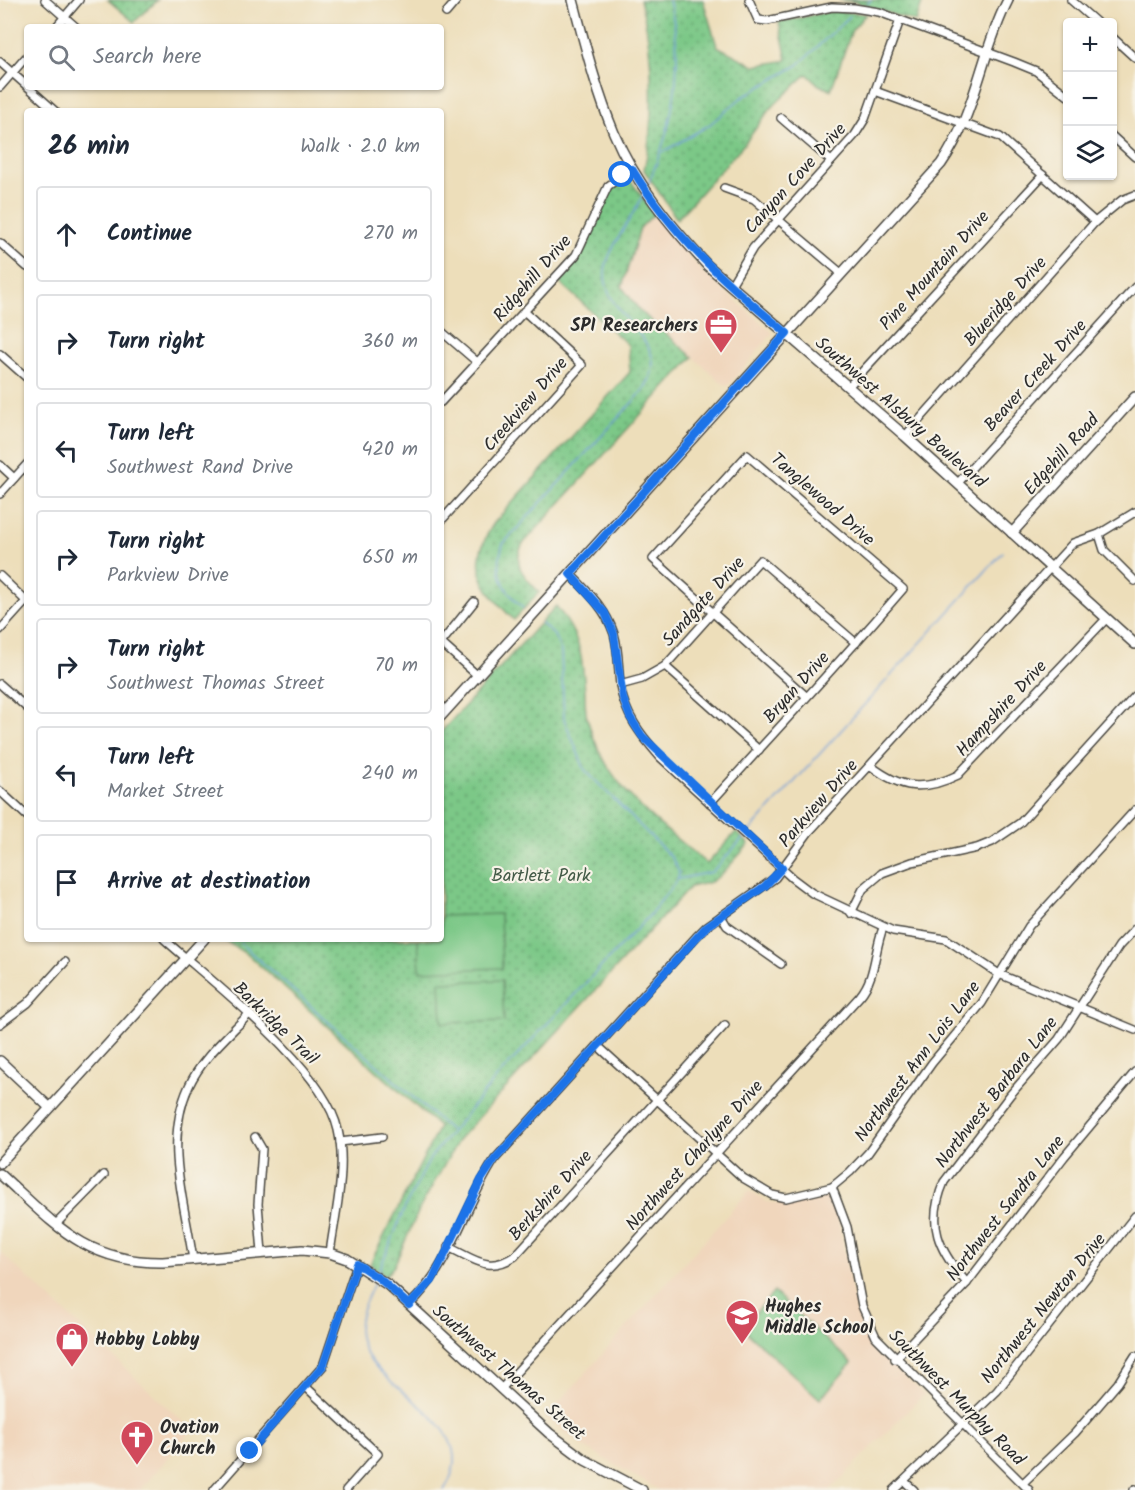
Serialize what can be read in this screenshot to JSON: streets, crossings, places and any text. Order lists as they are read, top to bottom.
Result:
{
  "streets": {
    "street": [
      "Canyon Cove Drive",
      "Pine Mountain Drive",
      "Ridgehill Drive",
      "Blueridge Drive",
      "Beaver Creek Drive",
      "Creekview Drive",
      "Southwest Alsbury Boulevard",
      "Edgehill Road",
      "Tanglewood Drive",
      "Sandgate Drive",
      "Bryan Drive",
      "Hampshire Drive",
      "Parkview Drive",
      "Barkridge Trail",
      "Northwest Ann Lois Lane",
      "Northwest Barbara Lane",
      "Northwest Charlyne Drive",
      "Berkshire Drive",
      "Northwest Sandra Lane",
      "Northwest Newton Drive",
      "Southwest Thomas Street",
      "Southwest Murphy Road"
    ]
  },
  "crossings": [
    ["Canyon Cove Drive", "Southwest Alsbury Boulevard"],
    ["Pine Mountain Drive", "Southwest Alsbury Boulevard"],
    ["Ridgehill Drive", "Creekview Drive"],
    ["Ridgehill Drive", "Southwest Alsbury Boulevard"],
    ["Blueridge Drive", "Southwest Alsbury Boulevard"],
    ["Beaver Creek Drive", "Southwest Alsbury Boulevard"],
    ["Southwest Alsbury Boulevard", "Edgehill Road"],
    ["Southwest Alsbury Boulevard", "Hampshire Drive"],
    ["Southwest Alsbury Boulevard", "Parkview Drive"],
    ["Tanglewood Drive", "Sandgate Drive"],
    ["Tanglewood Drive", "Bryan Drive"],
    ["Sandgate Drive", "Bryan Drive"],
    ["Hampshire Drive", "Parkview Drive"],
    ["Parkview Drive", "Berkshire Drive"],
    ["Parkview Drive", "Southwest Thomas Street"],
    ["Barkridge Trail", "Southwest Thomas Street"],
    ["Northwest Ann Lois Lane", "Southwest Murphy Road"],
    ["Northwest Barbara Lane", "Northwest Sandra Lane"],
    ["Northwest Charlyne Drive", "Southwest Thomas Street"],
    ["Northwest Sandra Lane", "Southwest Murphy Road"],
    ["Northwest Newton Drive", "Southwest Murphy Road"]
  ],
  "parks": ["Bartlett Park"],
  "places": {
    "office": ["SPI Researchers"],
    "school or university": ["Hughes Middle School"],
    "shop": ["Hobby Lobby"],
    "church": ["Ovation Church"]
  },
  "page": {
    "map_buttons": ["+", "−"],
    "search": "Search here",
    "heading": ["26 min", "Walk · 2.0 km"],
    "list": [
      ["Continue", "270 m"],
      ["Turn right", "360 m"],
      ["Turn left", "Southwest Rand Drive", "420 m"],
      ["Turn right", "Parkview Drive", "650 m"],
      ["Turn right", "Southwest Thomas Street", "70 m"],
      ["Turn left", "Market Street", "240 m"],
      "Arrive at destination"
    ]
  }
}
